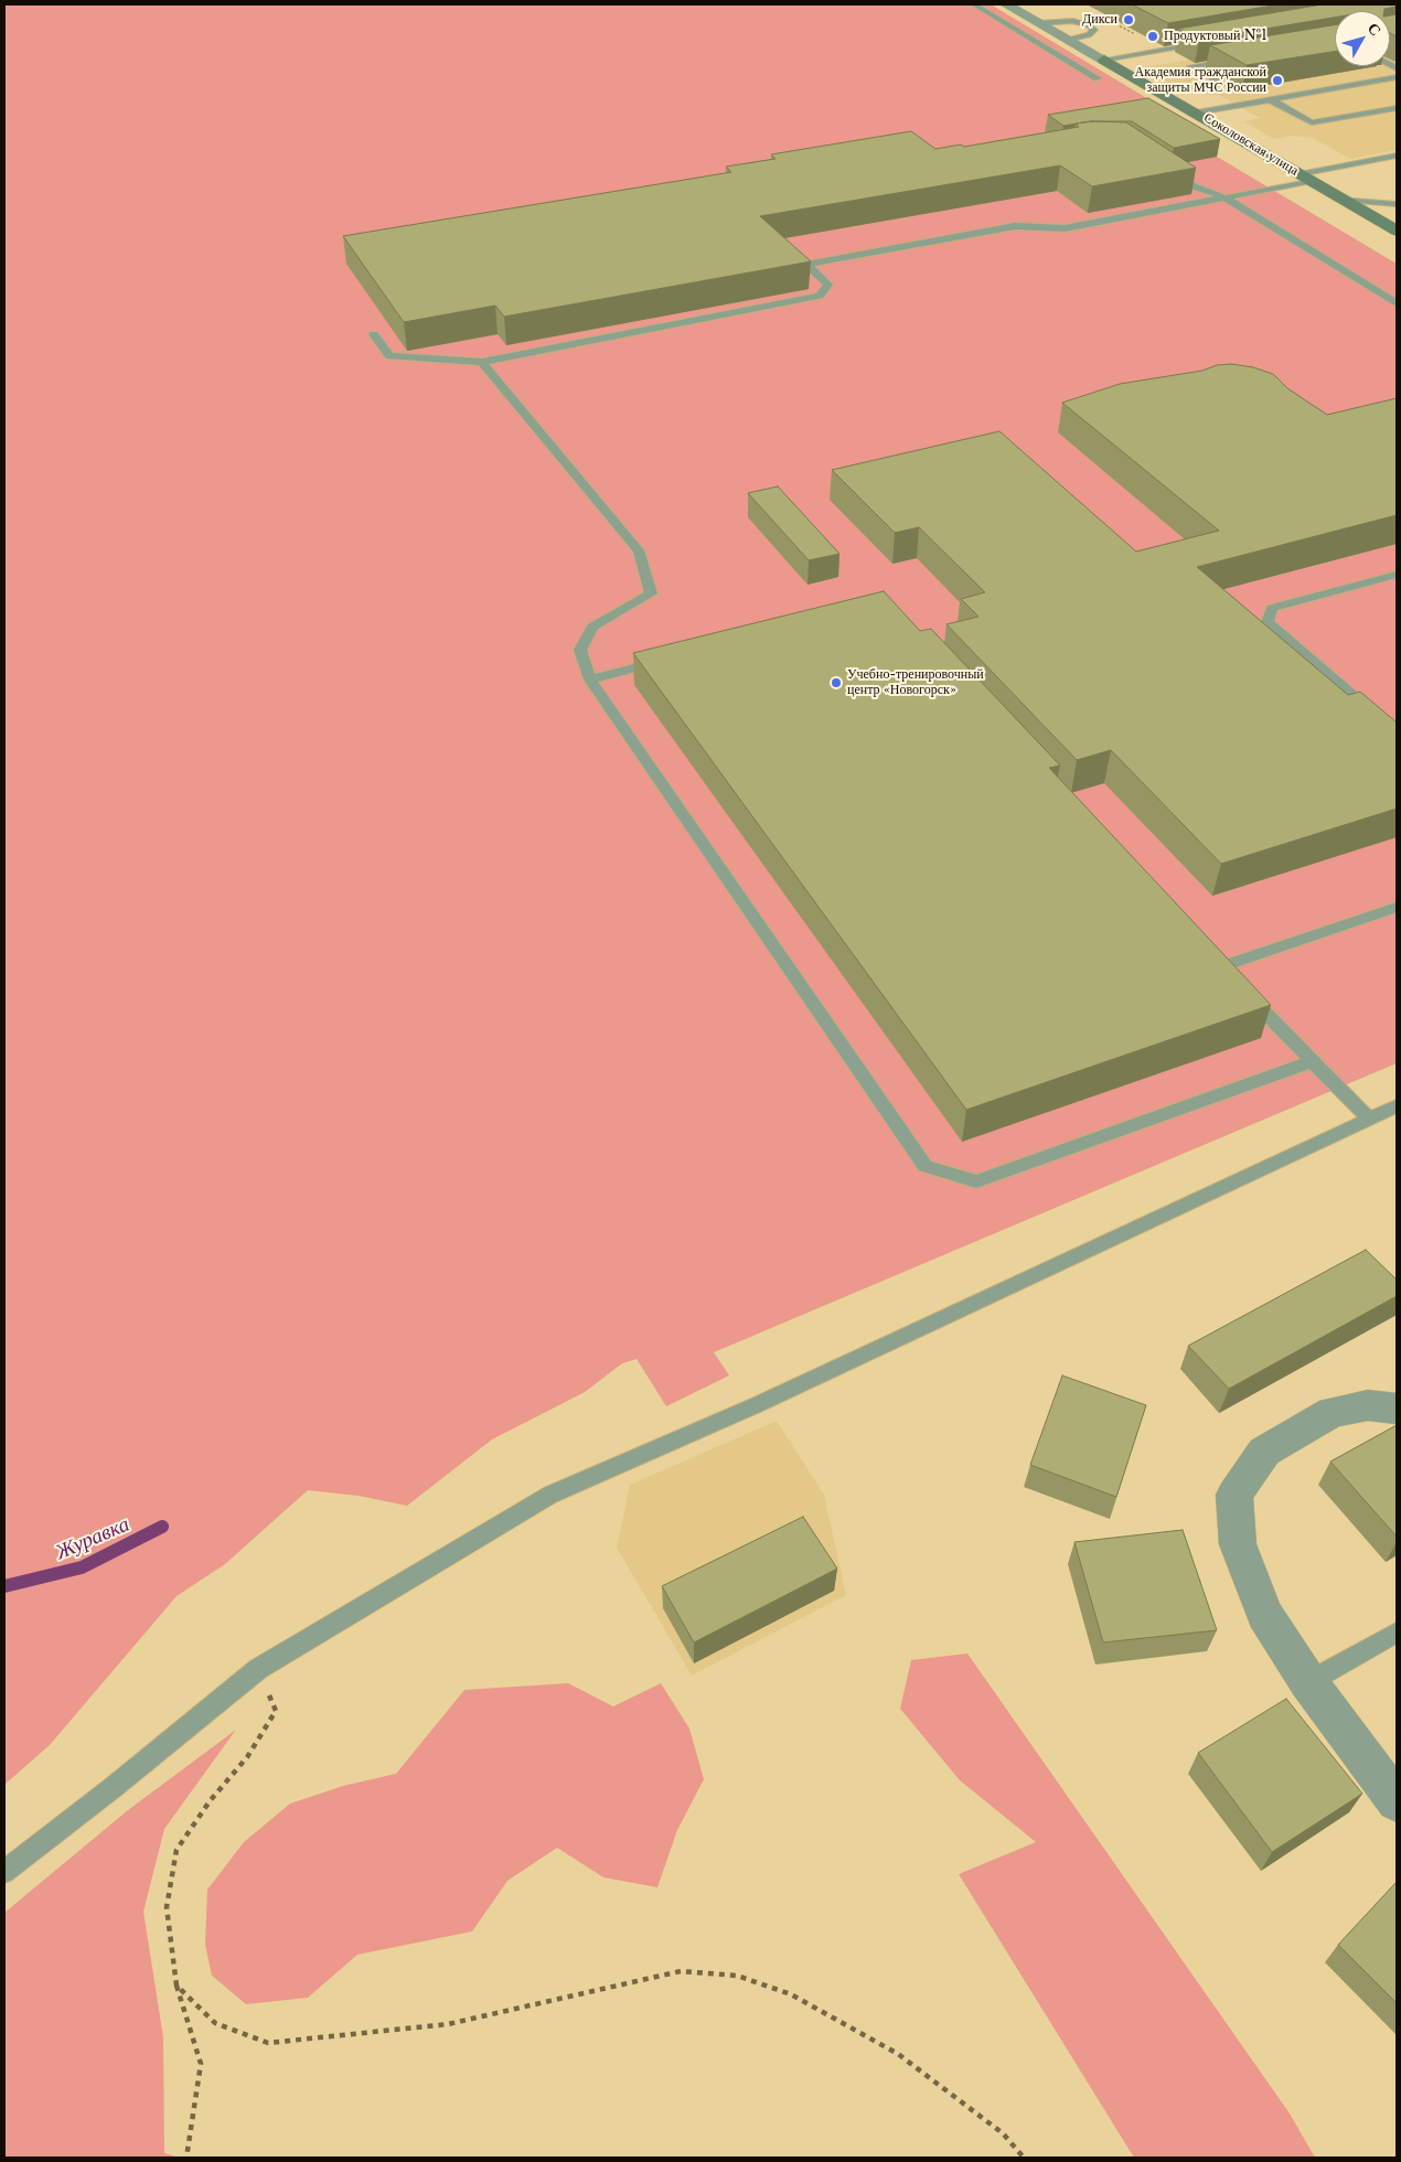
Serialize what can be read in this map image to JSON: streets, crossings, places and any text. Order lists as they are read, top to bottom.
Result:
{
  "streets": {
    "street": ["Соколовская улица"]
  },
  "water": ["Журавка"],
  "places": [
    "Дикси",
    "Продуктовый №1",
    "Академия гражданской защиты МЧС России",
    "Учебно-тренировочный центр «Новогорск»"
  ],
  "north": "top right"
}
